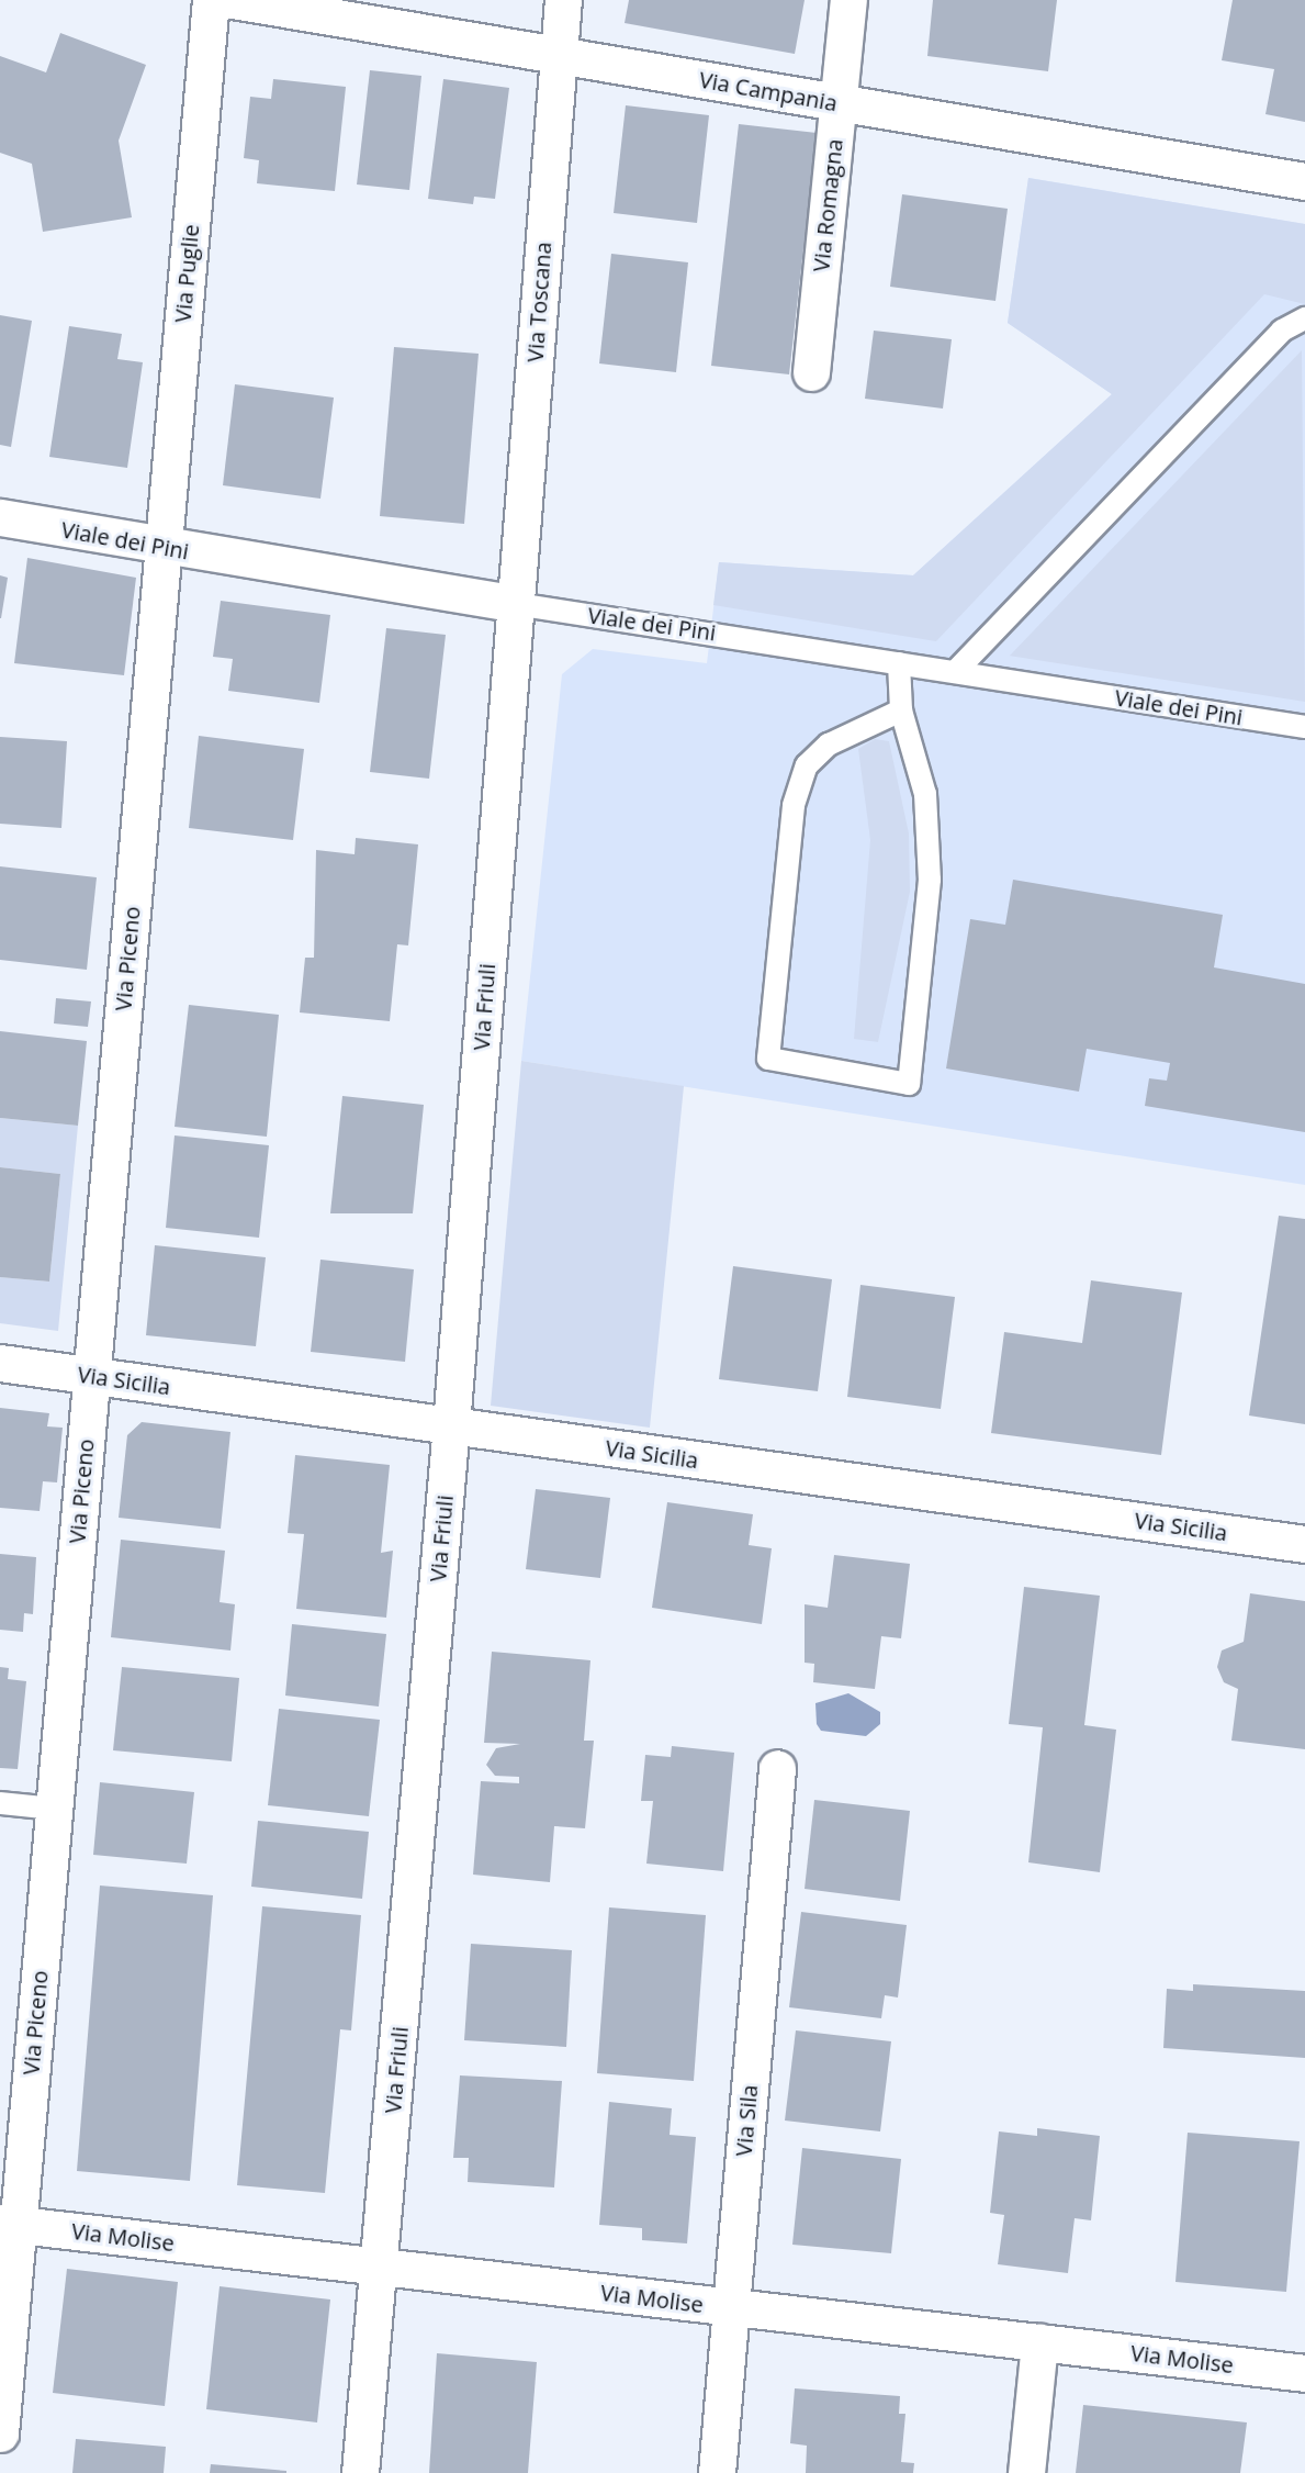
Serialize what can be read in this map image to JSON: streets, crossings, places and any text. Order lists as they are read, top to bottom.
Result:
{
  "streets": {
    "street": [
      "Via Campania",
      "Via Romagna",
      "Via Puglie",
      "Via Toscana",
      "Viale dei Pini",
      "Via Piceno",
      "Via Friuli",
      "Via Sicilia",
      "Via Sila",
      "Via Molise"
    ]
  },
  "crossings": [
    ["Via Campania", "Via Romagna"],
    ["Via Campania", "Via Toscana"],
    ["Via Puglie", "Viale dei Pini"],
    ["Via Puglie", "Via Piceno"],
    ["Via Toscana", "Viale dei Pini"],
    ["Via Toscana", "Via Friuli"],
    ["Viale dei Pini", "Via Piceno"],
    ["Viale dei Pini", "Via Friuli"],
    ["Via Piceno", "Via Sicilia"],
    ["Via Piceno", "Via Molise"],
    ["Via Friuli", "Via Sicilia"],
    ["Via Friuli", "Via Molise"],
    ["Via Sila", "Via Molise"]
  ]
}
